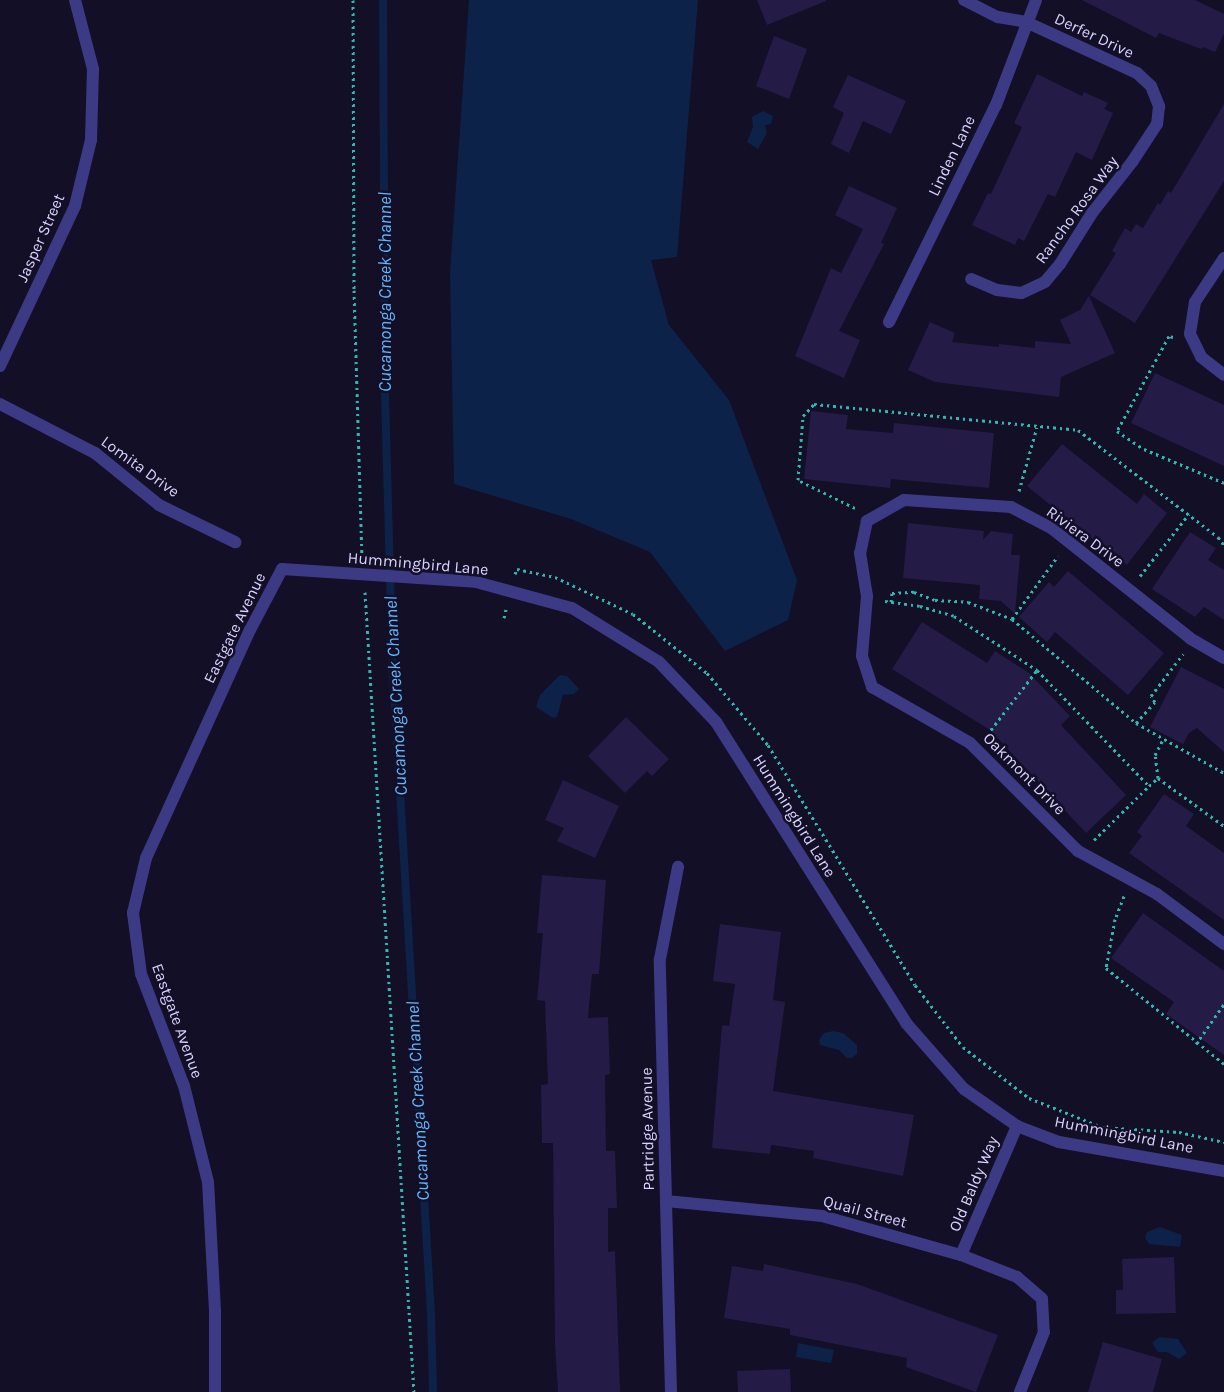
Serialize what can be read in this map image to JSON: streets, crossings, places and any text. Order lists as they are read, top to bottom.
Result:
{
  "streets": {
    "street": [
      "Derfer Drive",
      "Linden Lane",
      "Rancho Rosa Way",
      "Jasper Street",
      "Lomita Drive",
      "Riviera Drive",
      "Hummingbird Lane",
      "Eastgate Avenue",
      "Oakmont Drive",
      "Partridge Avenue",
      "Old Baldy Way",
      "Quail Street"
    ]
  },
  "crossings": [
    ["Derfer Drive", "Linden Lane"],
    ["Derfer Drive", "Rancho Rosa Way"],
    ["Hummingbird Lane", "Eastgate Avenue"],
    ["Hummingbird Lane", "Old Baldy Way"],
    ["Partridge Avenue", "Quail Street"],
    ["Old Baldy Way", "Quail Street"]
  ],
  "water": ["Cucamonga Creek Channel"]
}
